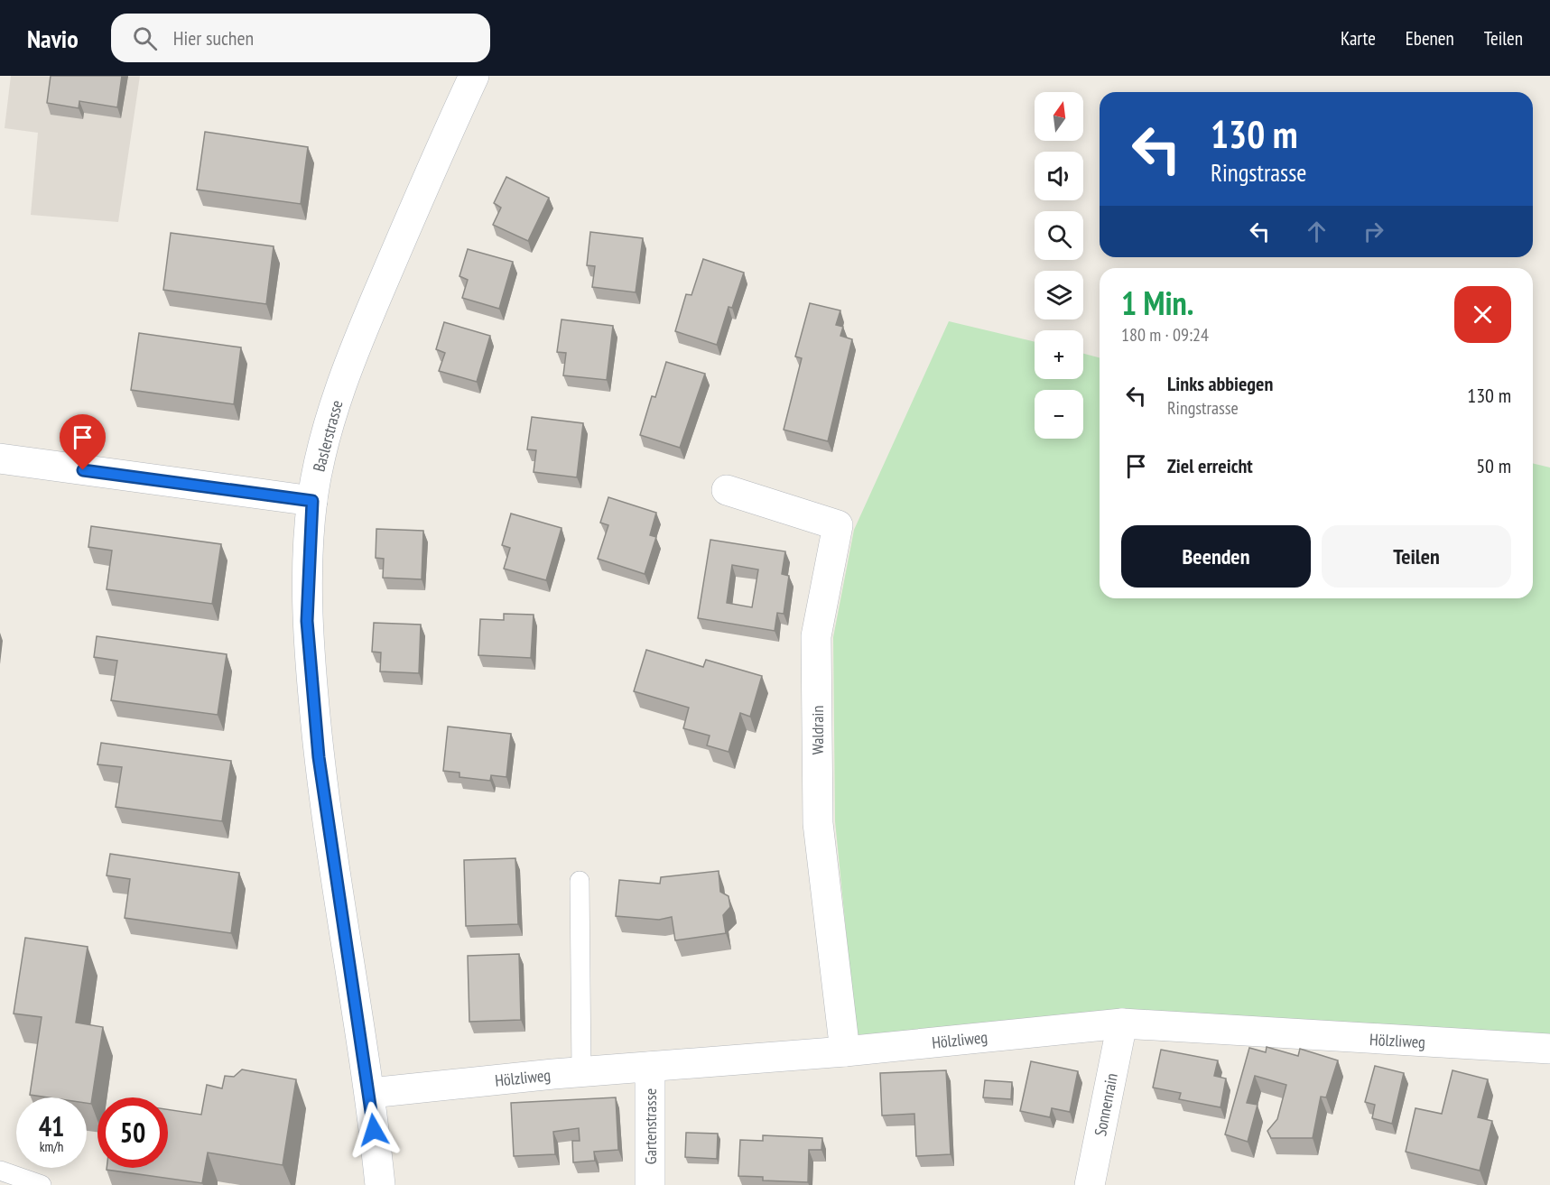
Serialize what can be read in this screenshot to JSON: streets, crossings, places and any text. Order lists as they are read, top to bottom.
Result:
{
  "streets": {
    "street": [
      "Baslerstrasse",
      "Waldrain",
      "Hölzliweg",
      "Sonnenrain",
      "Gartenstrasse"
    ]
  },
  "crossings": [
    ["Baslerstrasse", "Hölzliweg"],
    ["Waldrain", "Hölzliweg"],
    ["Hölzliweg", "Sonnenrain"],
    ["Hölzliweg", "Gartenstrasse"]
  ],
  "north": "top",
  "page": {
    "header": "Navio",
    "search": "Hier suchen",
    "nav": ["Karte", "Ebenen", "Teilen"],
    "map_buttons": ["+", "−"],
    "turn": ["130 m", "Ringstrasse"],
    "heading": ["1 Min.", "180 m · 09:24"],
    "list": [
      {
        "name": "Links abbiegen",
        "note": "Ringstrasse",
        "value": "130 m"
      },
      {
        "name": "Ziel erreicht",
        "value": "50 m"
      }
    ],
    "buttons": ["Beenden", "Teilen"],
    "speed": "41 km/h",
    "limit": "50"
  }
}
